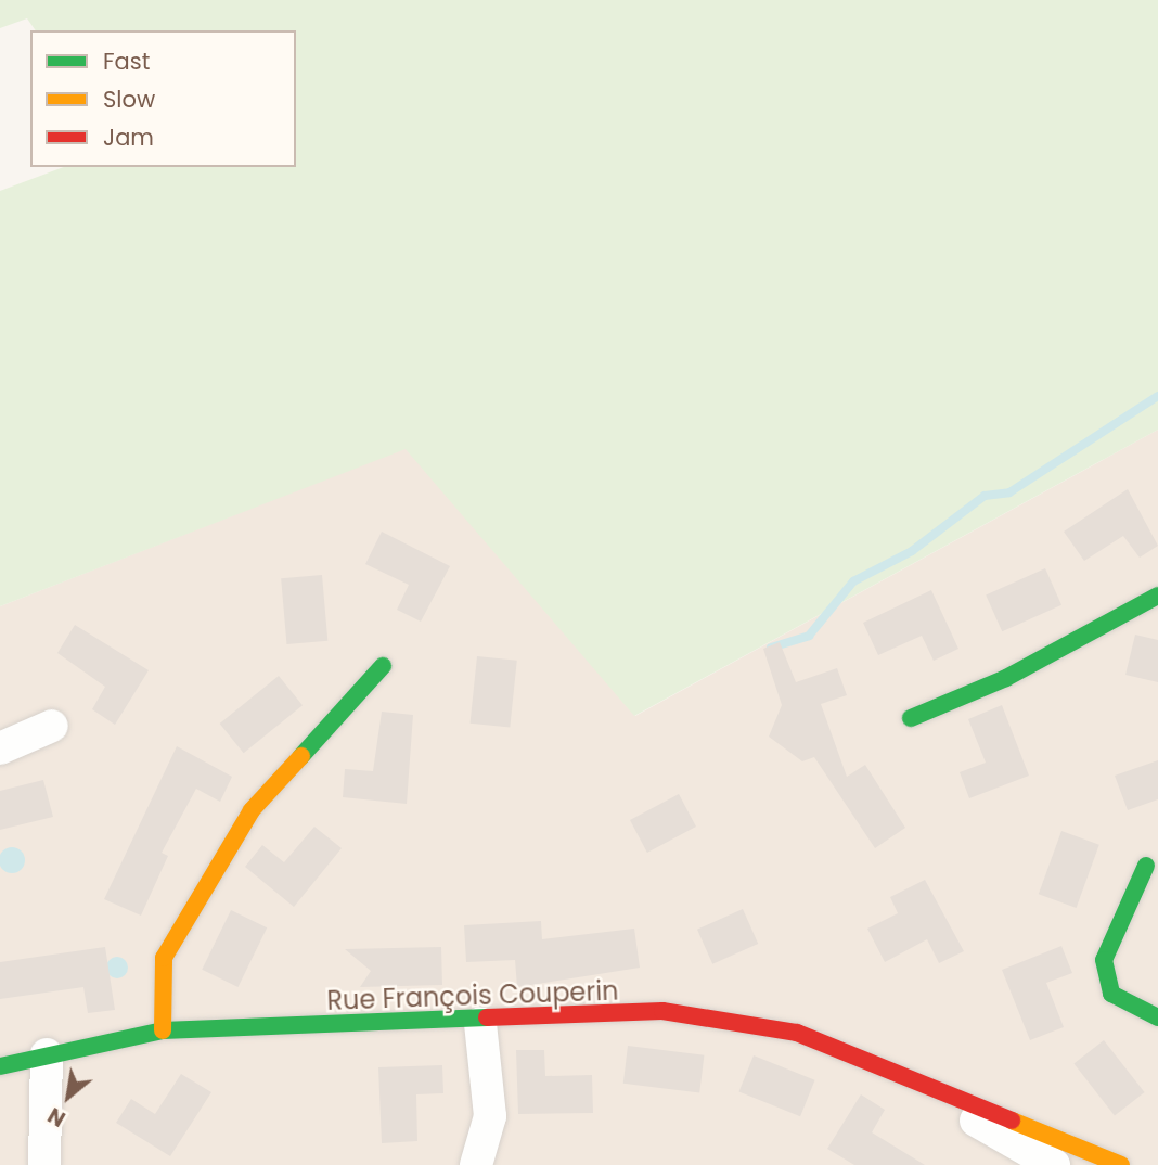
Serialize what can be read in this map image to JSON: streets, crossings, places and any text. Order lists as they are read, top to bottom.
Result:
{
  "streets": {
    "street": ["Rue François Couperin"]
  },
  "legend": ["Fast", "Slow", "Jam"],
  "north": "bottom left"
}
